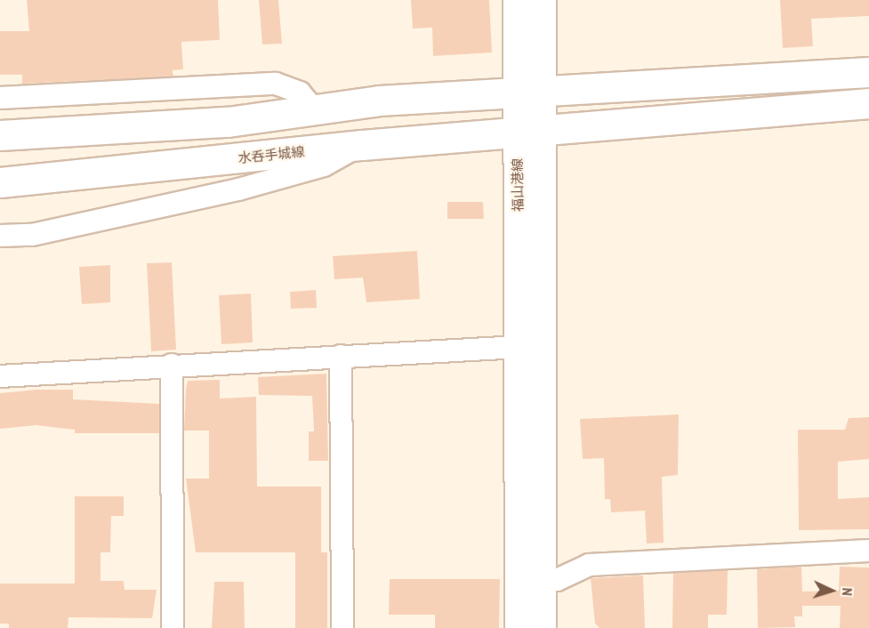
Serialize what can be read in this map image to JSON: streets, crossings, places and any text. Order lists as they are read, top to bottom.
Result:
{
  "streets": {
    "main road": ["水呑手城線", "福山港線"]
  },
  "crossings": [
    ["水呑手城線", "福山港線"]
  ],
  "north": "right"
}
